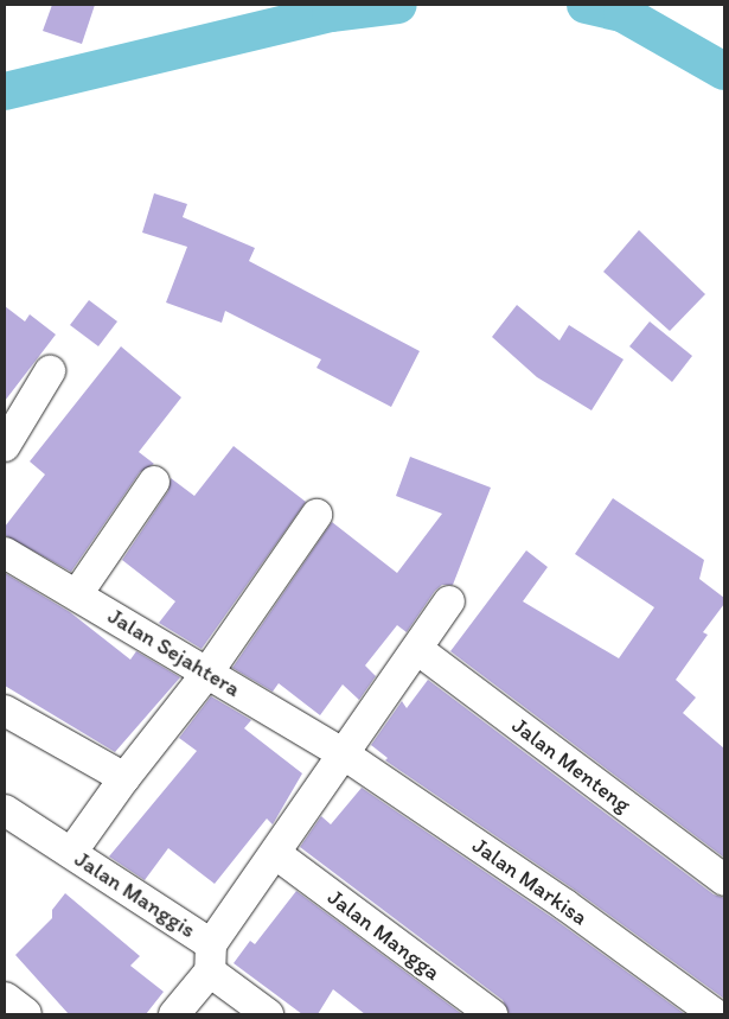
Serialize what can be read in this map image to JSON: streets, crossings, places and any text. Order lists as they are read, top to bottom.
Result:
{
  "streets": {
    "street": [
      "Jalan Sejahtera",
      "Jalan Menteng",
      "Jalan Markisa",
      "Jalan Manggis",
      "Jalan Mangga"
    ]
  },
  "crossings": [
    ["Jalan Sejahtera", "Jalan Markisa"]
  ]
}
